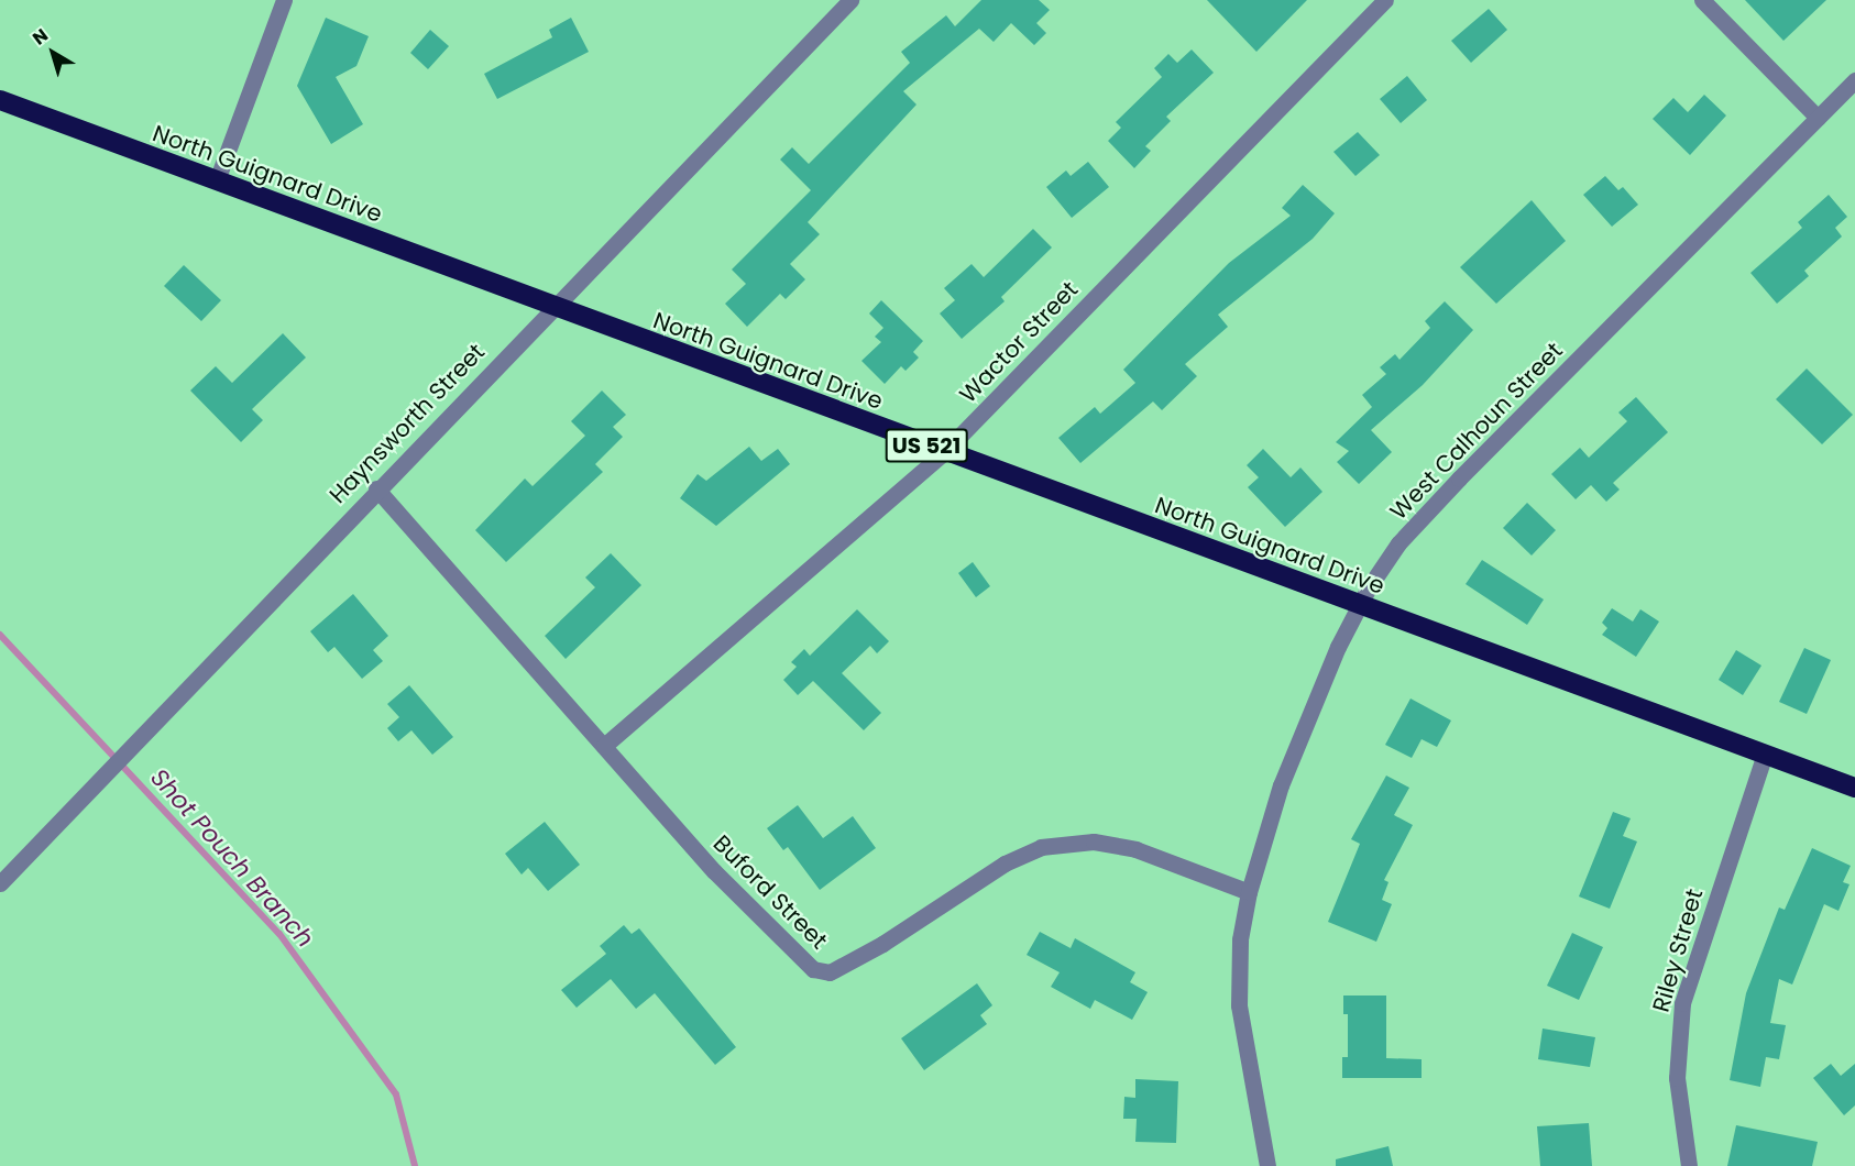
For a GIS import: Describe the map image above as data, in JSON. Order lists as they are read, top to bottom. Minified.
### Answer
{"streets":{"highway":["North Guignard Drive","US 521"],"street":["Wactor Street","Haynsworth Street","West Calhoun Street","Buford Street","Riley Street"]},"crossings":[["North Guignard Drive","Wactor Street"],["North Guignard Drive","Haynsworth Street"],["North Guignard Drive","West Calhoun Street"],["North Guignard Drive","Riley Street"],["Wactor Street","Buford Street"],["Haynsworth Street","Buford Street"],["West Calhoun Street","Buford Street"]],"water":["Shot Pouch Branch"],"north":"top left"}
